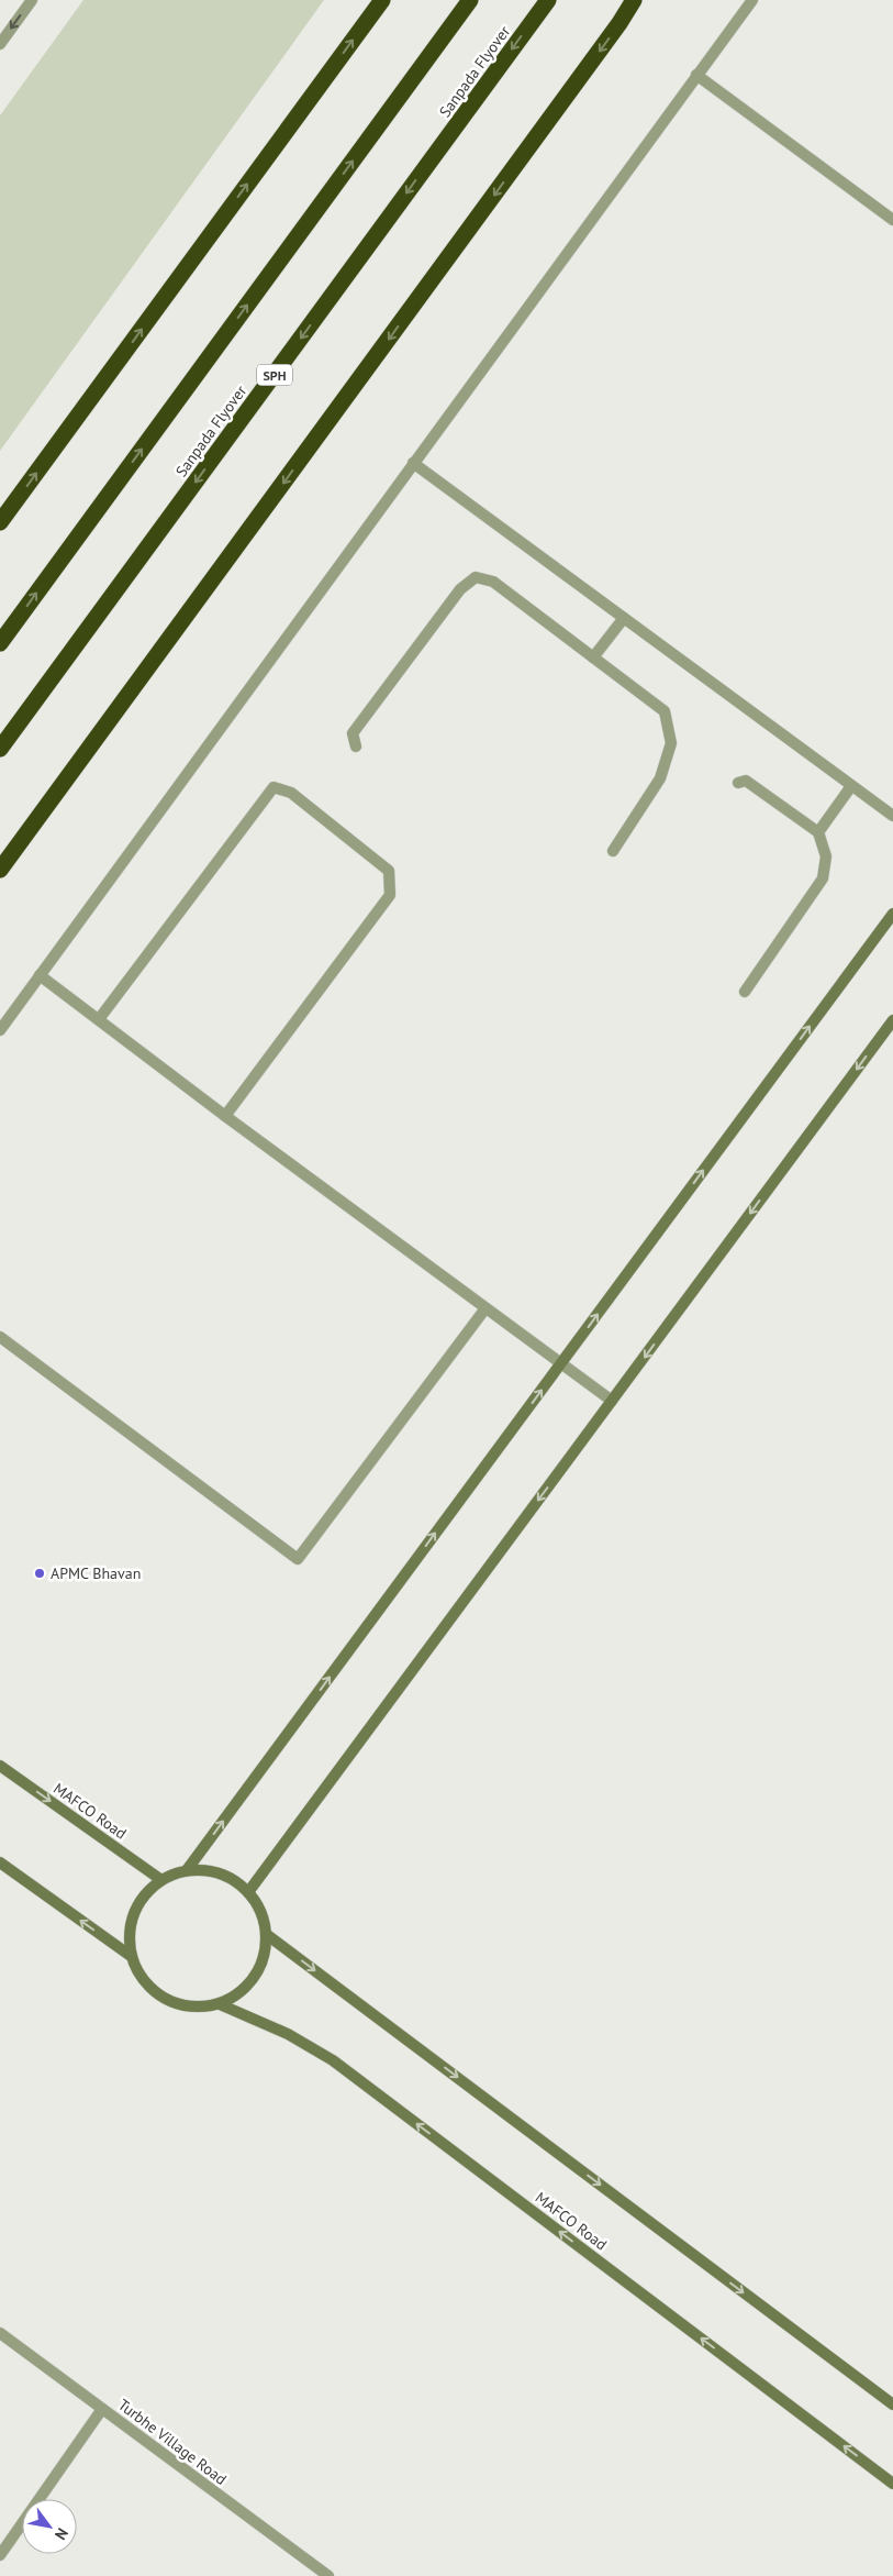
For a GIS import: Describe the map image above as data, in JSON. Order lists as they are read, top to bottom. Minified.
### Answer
{"streets":{"highway":["Sanpada Flyover","SPH"],"main road":["MAFCO Road"],"street":["Turbhe Village Road"]},"places":["APMC Bhavan"],"north":"bottom right"}
